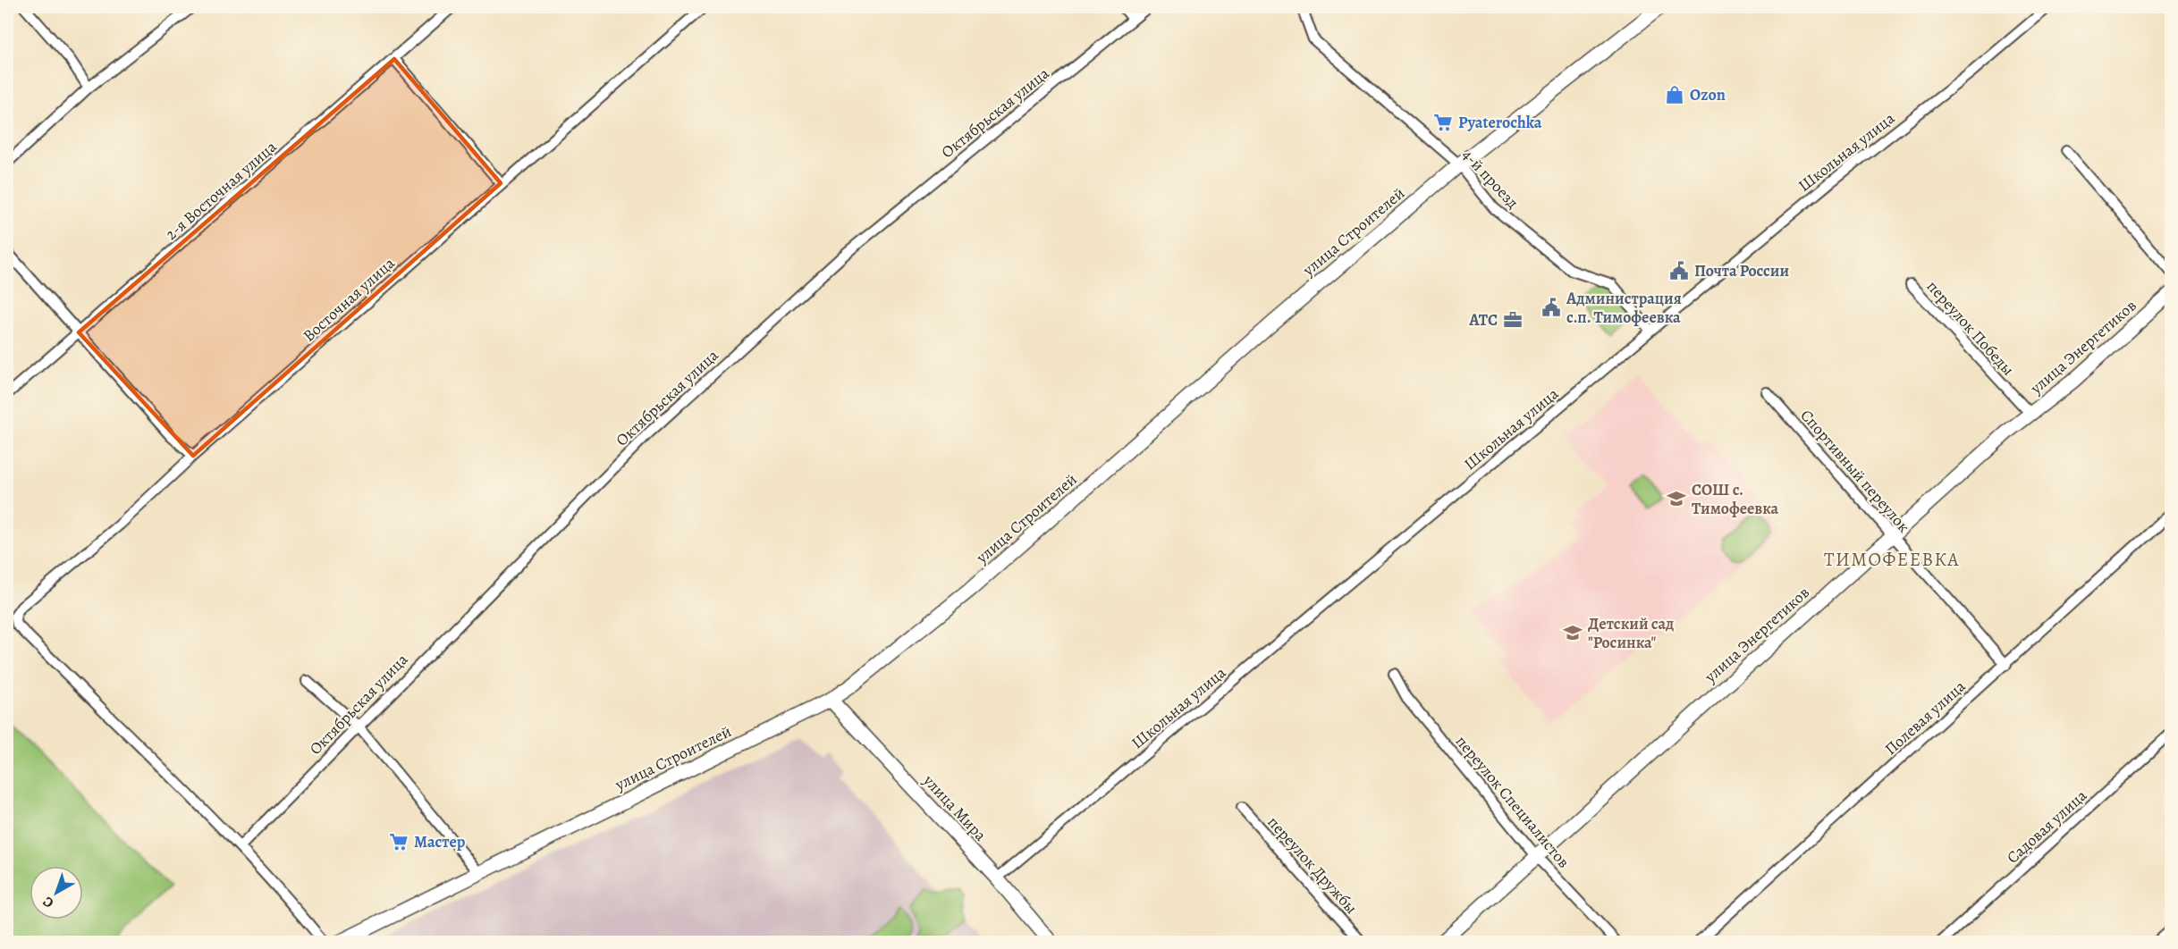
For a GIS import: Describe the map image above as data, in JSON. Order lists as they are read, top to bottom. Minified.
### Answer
{"streets":{"main road":["улица Строителей","улица Энергетиков","улица Мира"],"street":["Октябрьская улица","Школьная улица","4-й проезд","2-я Восточная улица","Восточная улица","переулок Победы","Спортивный переулок","Полевая улица","переулок Специалистов","Садовая улица","переулок Дружбы"]},"crossings":[["Октябрьская улица","Восточная улица"],["Школьная улица","4-й проезд"],["Школьная улица","улица Мира"],["4-й проезд","улица Строителей"],["улица Строителей","улица Мира"],["переулок Победы","улица Энергетиков"],["улица Энергетиков","Спортивный переулок"],["улица Энергетиков","переулок Специалистов"],["Спортивный переулок","Полевая улица"]],"districts":["ТИМОФЕЕВКА"],"places":{"shop":["Ozon"],"supermarket":["Pyaterochka","Мастер"],"public building":["Почта России","Администрация с.п. Тимофеевка"],"office":["АТС"],"school or university":["СОШ с. Тимофеевка","Детский сад \"Росинка\""]},"north":"bottom left"}
